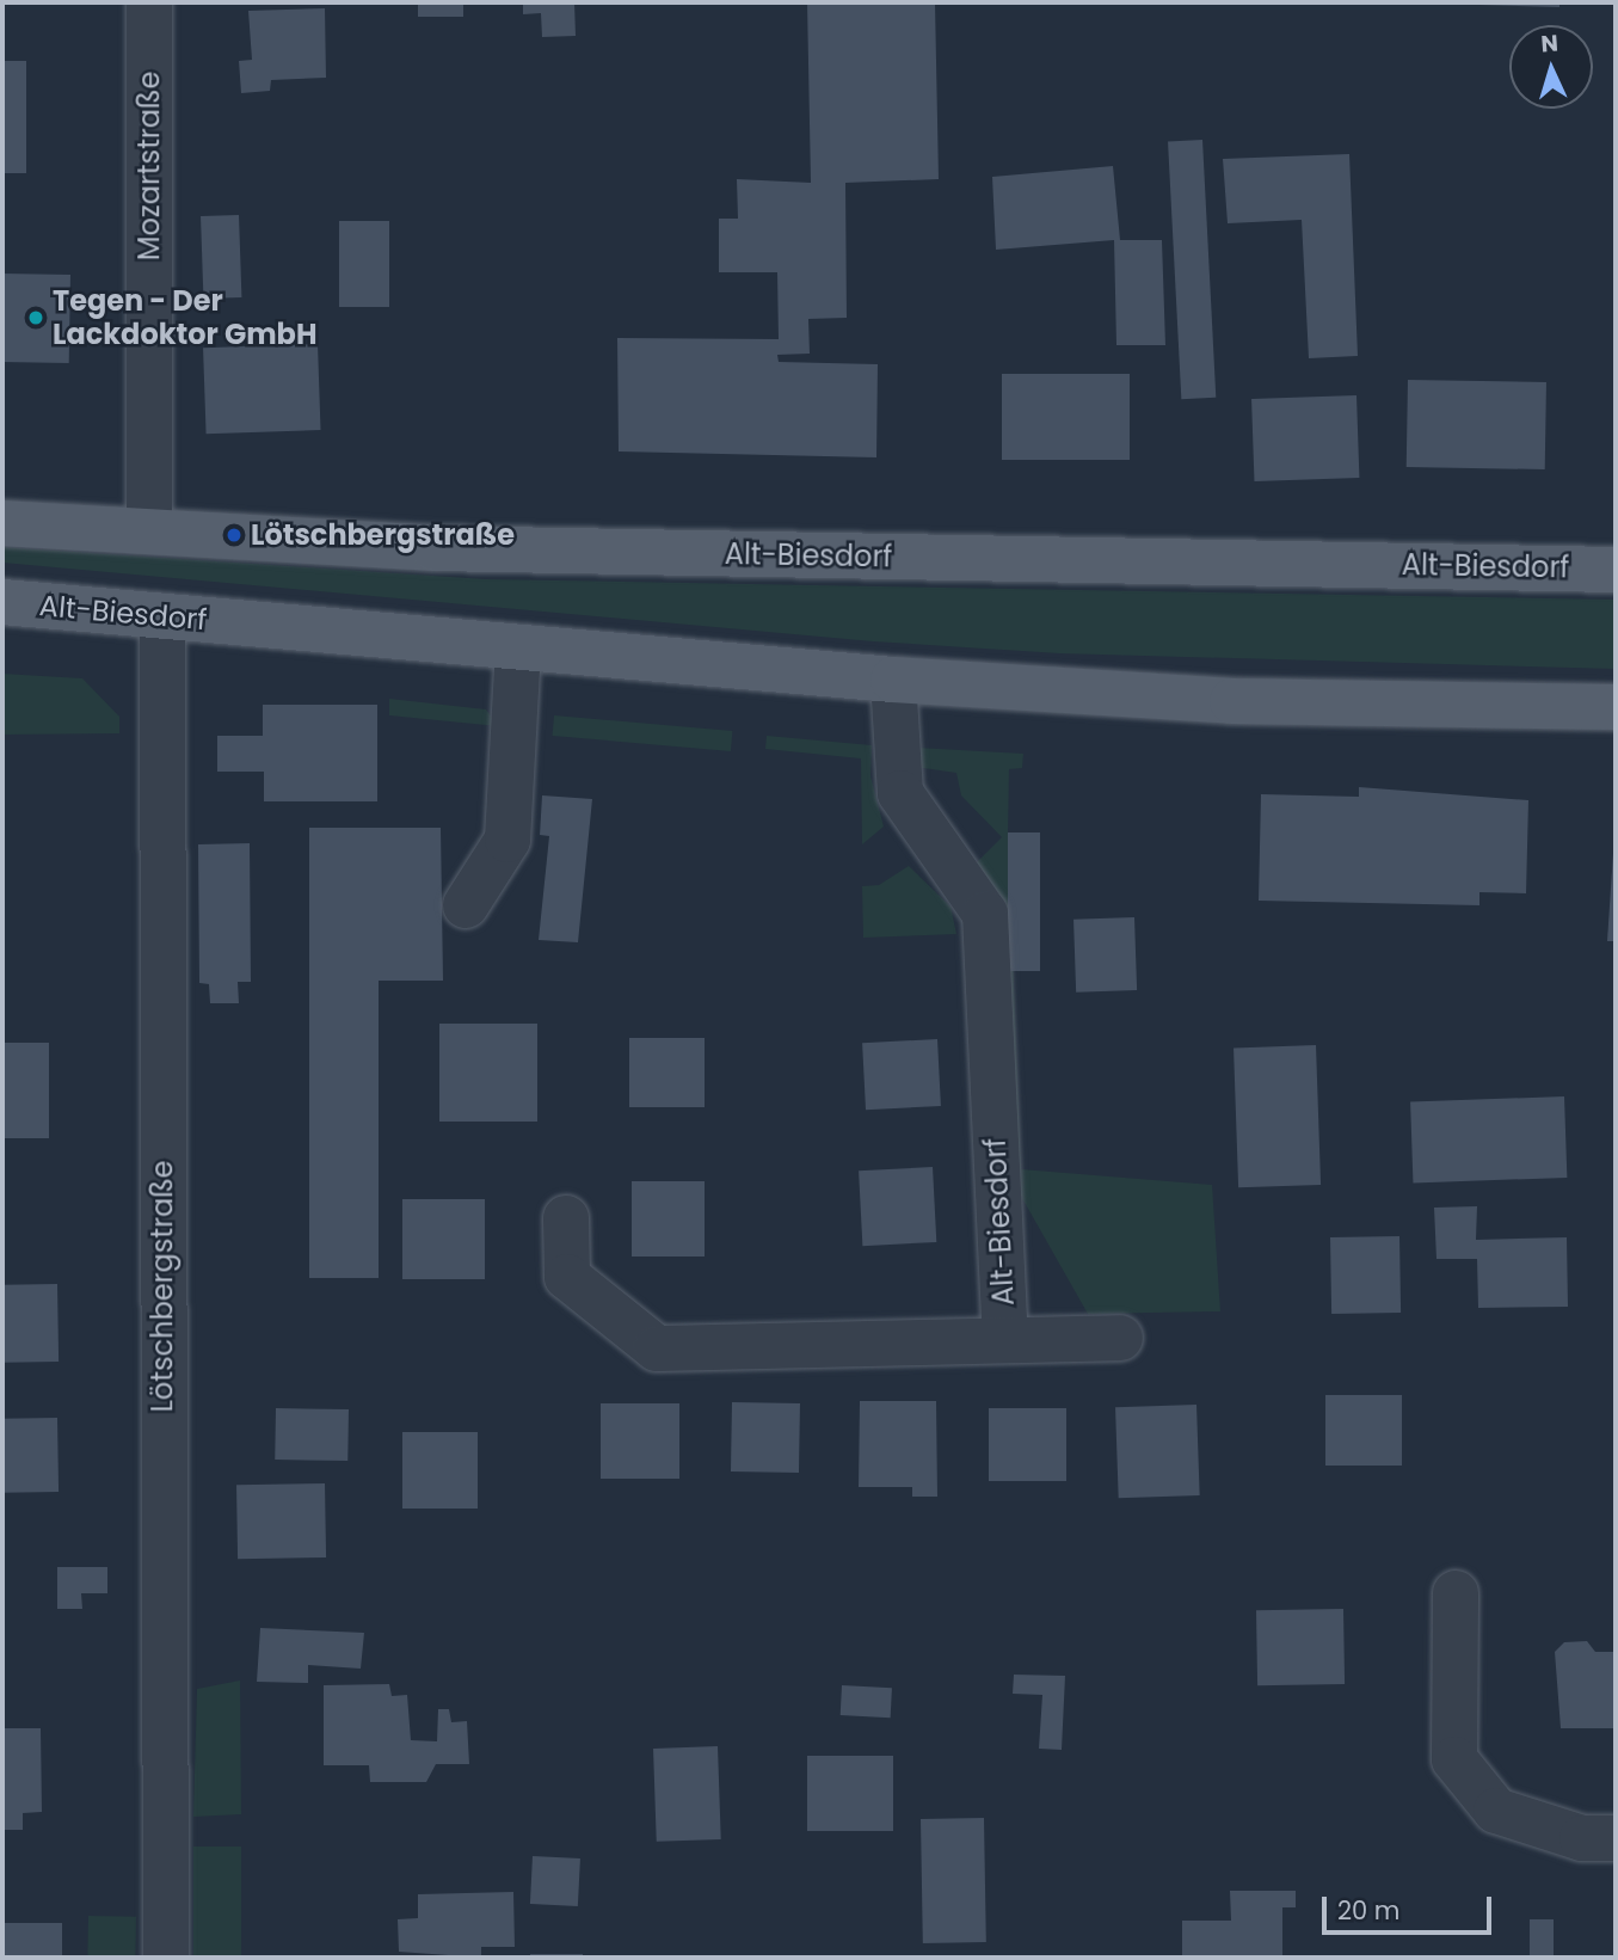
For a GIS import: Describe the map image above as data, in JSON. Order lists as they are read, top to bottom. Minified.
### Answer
{"streets":{"main road":["Alt-Biesdorf"],"street":["Mozartstraße","Lötschbergstraße"]},"crossings":[["Mozartstraße","Alt-Biesdorf"],["Alt-Biesdorf","Lötschbergstraße"]],"places":["Tegen - Der Lackdoktor GmbH","Lötschbergstraße"],"scale_bar":"20 m","north":"top"}
